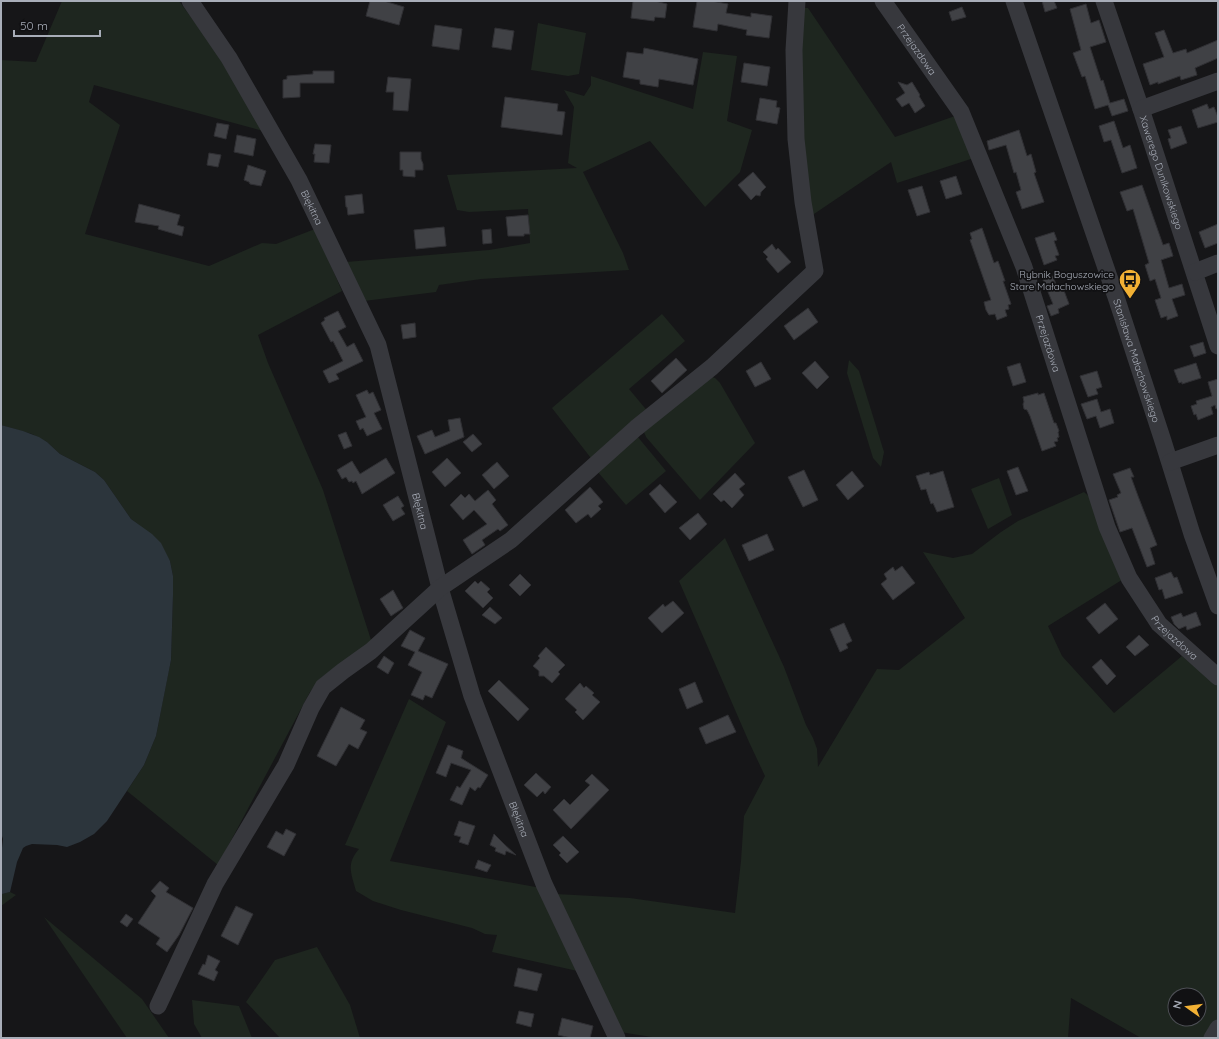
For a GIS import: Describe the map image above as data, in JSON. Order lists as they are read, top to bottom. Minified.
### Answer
{"streets":{"street":["Przejazdowa","Xawerego Dunikowskiego","Błękitna","Stanisława Małachowskiego"]},"places":{"bus stop":["Rybnik Boguszowice Stare Małachowskiego"]},"scale_bar":"50 m","north":"left"}
